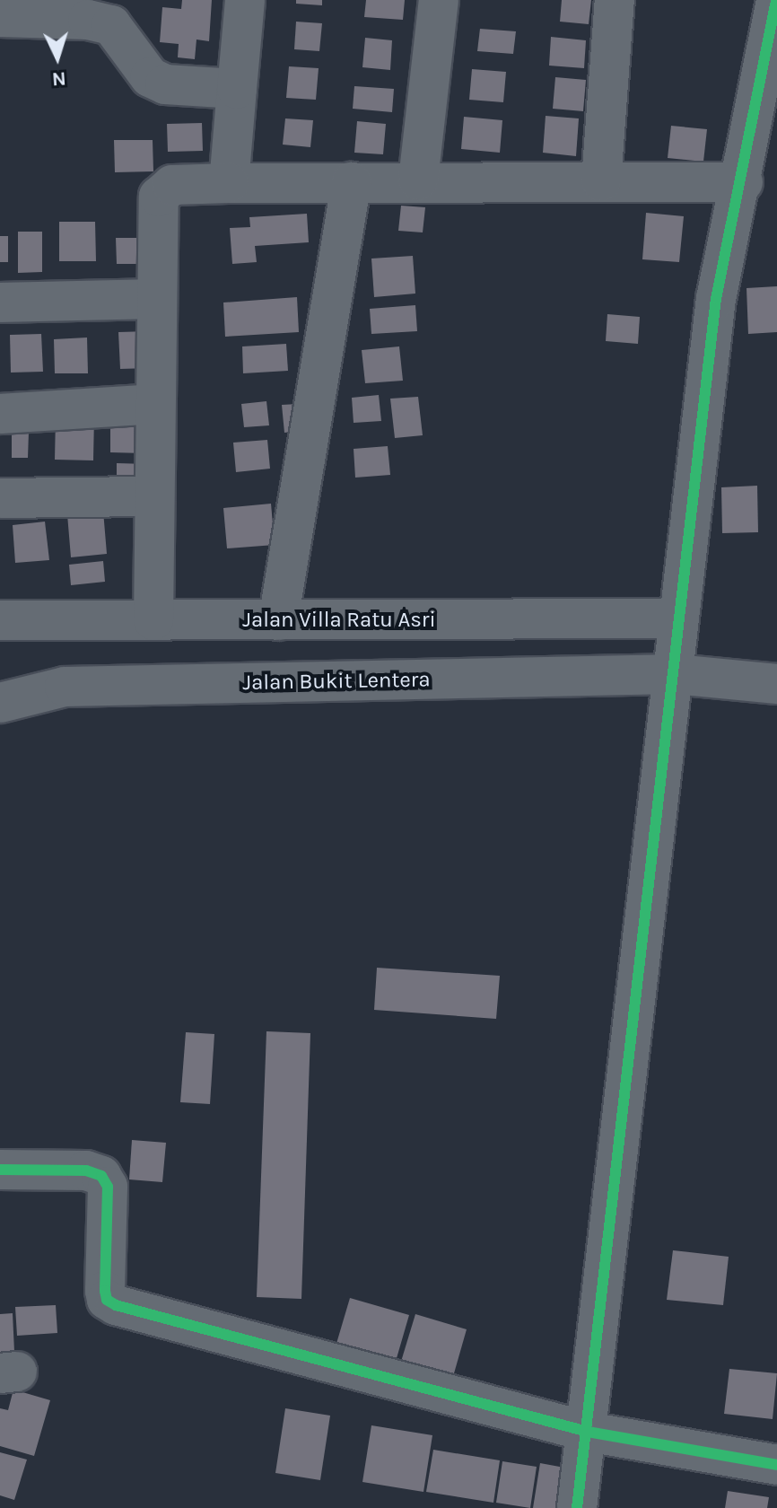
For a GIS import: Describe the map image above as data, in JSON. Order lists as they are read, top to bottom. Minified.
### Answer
{"streets":{"street":["Jalan Villa Ratu Asri","Jalan Bukit Lentera"]},"north":"bottom"}
